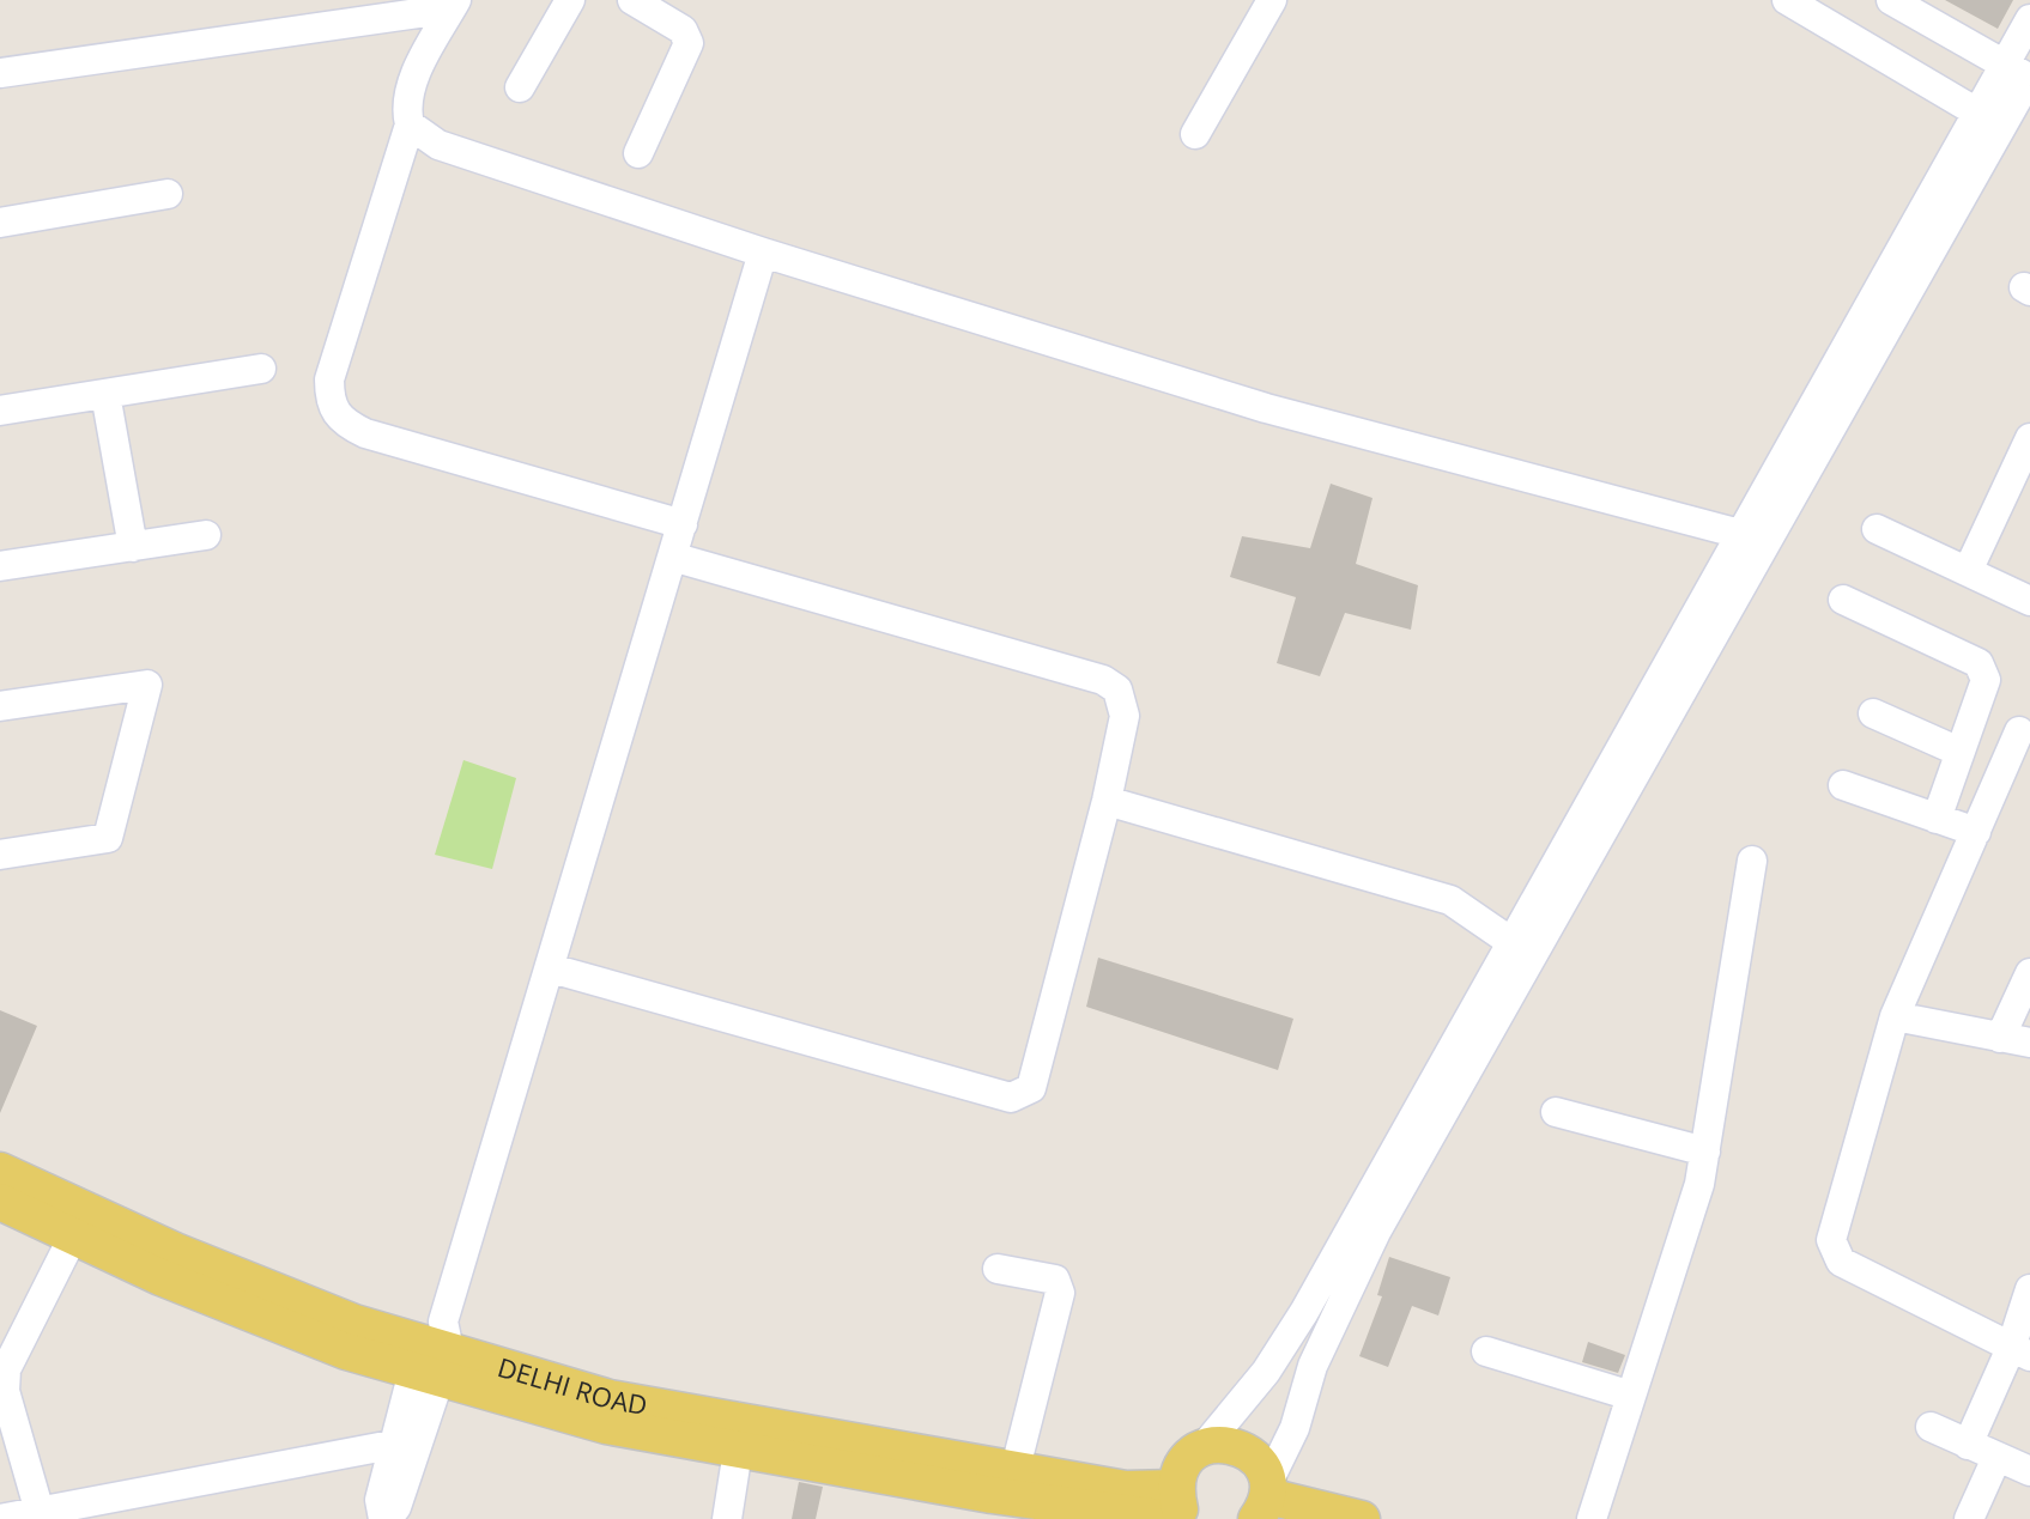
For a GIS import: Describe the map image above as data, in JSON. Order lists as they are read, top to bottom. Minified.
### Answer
{"streets":{"main road":["DELHI ROAD"]}}
